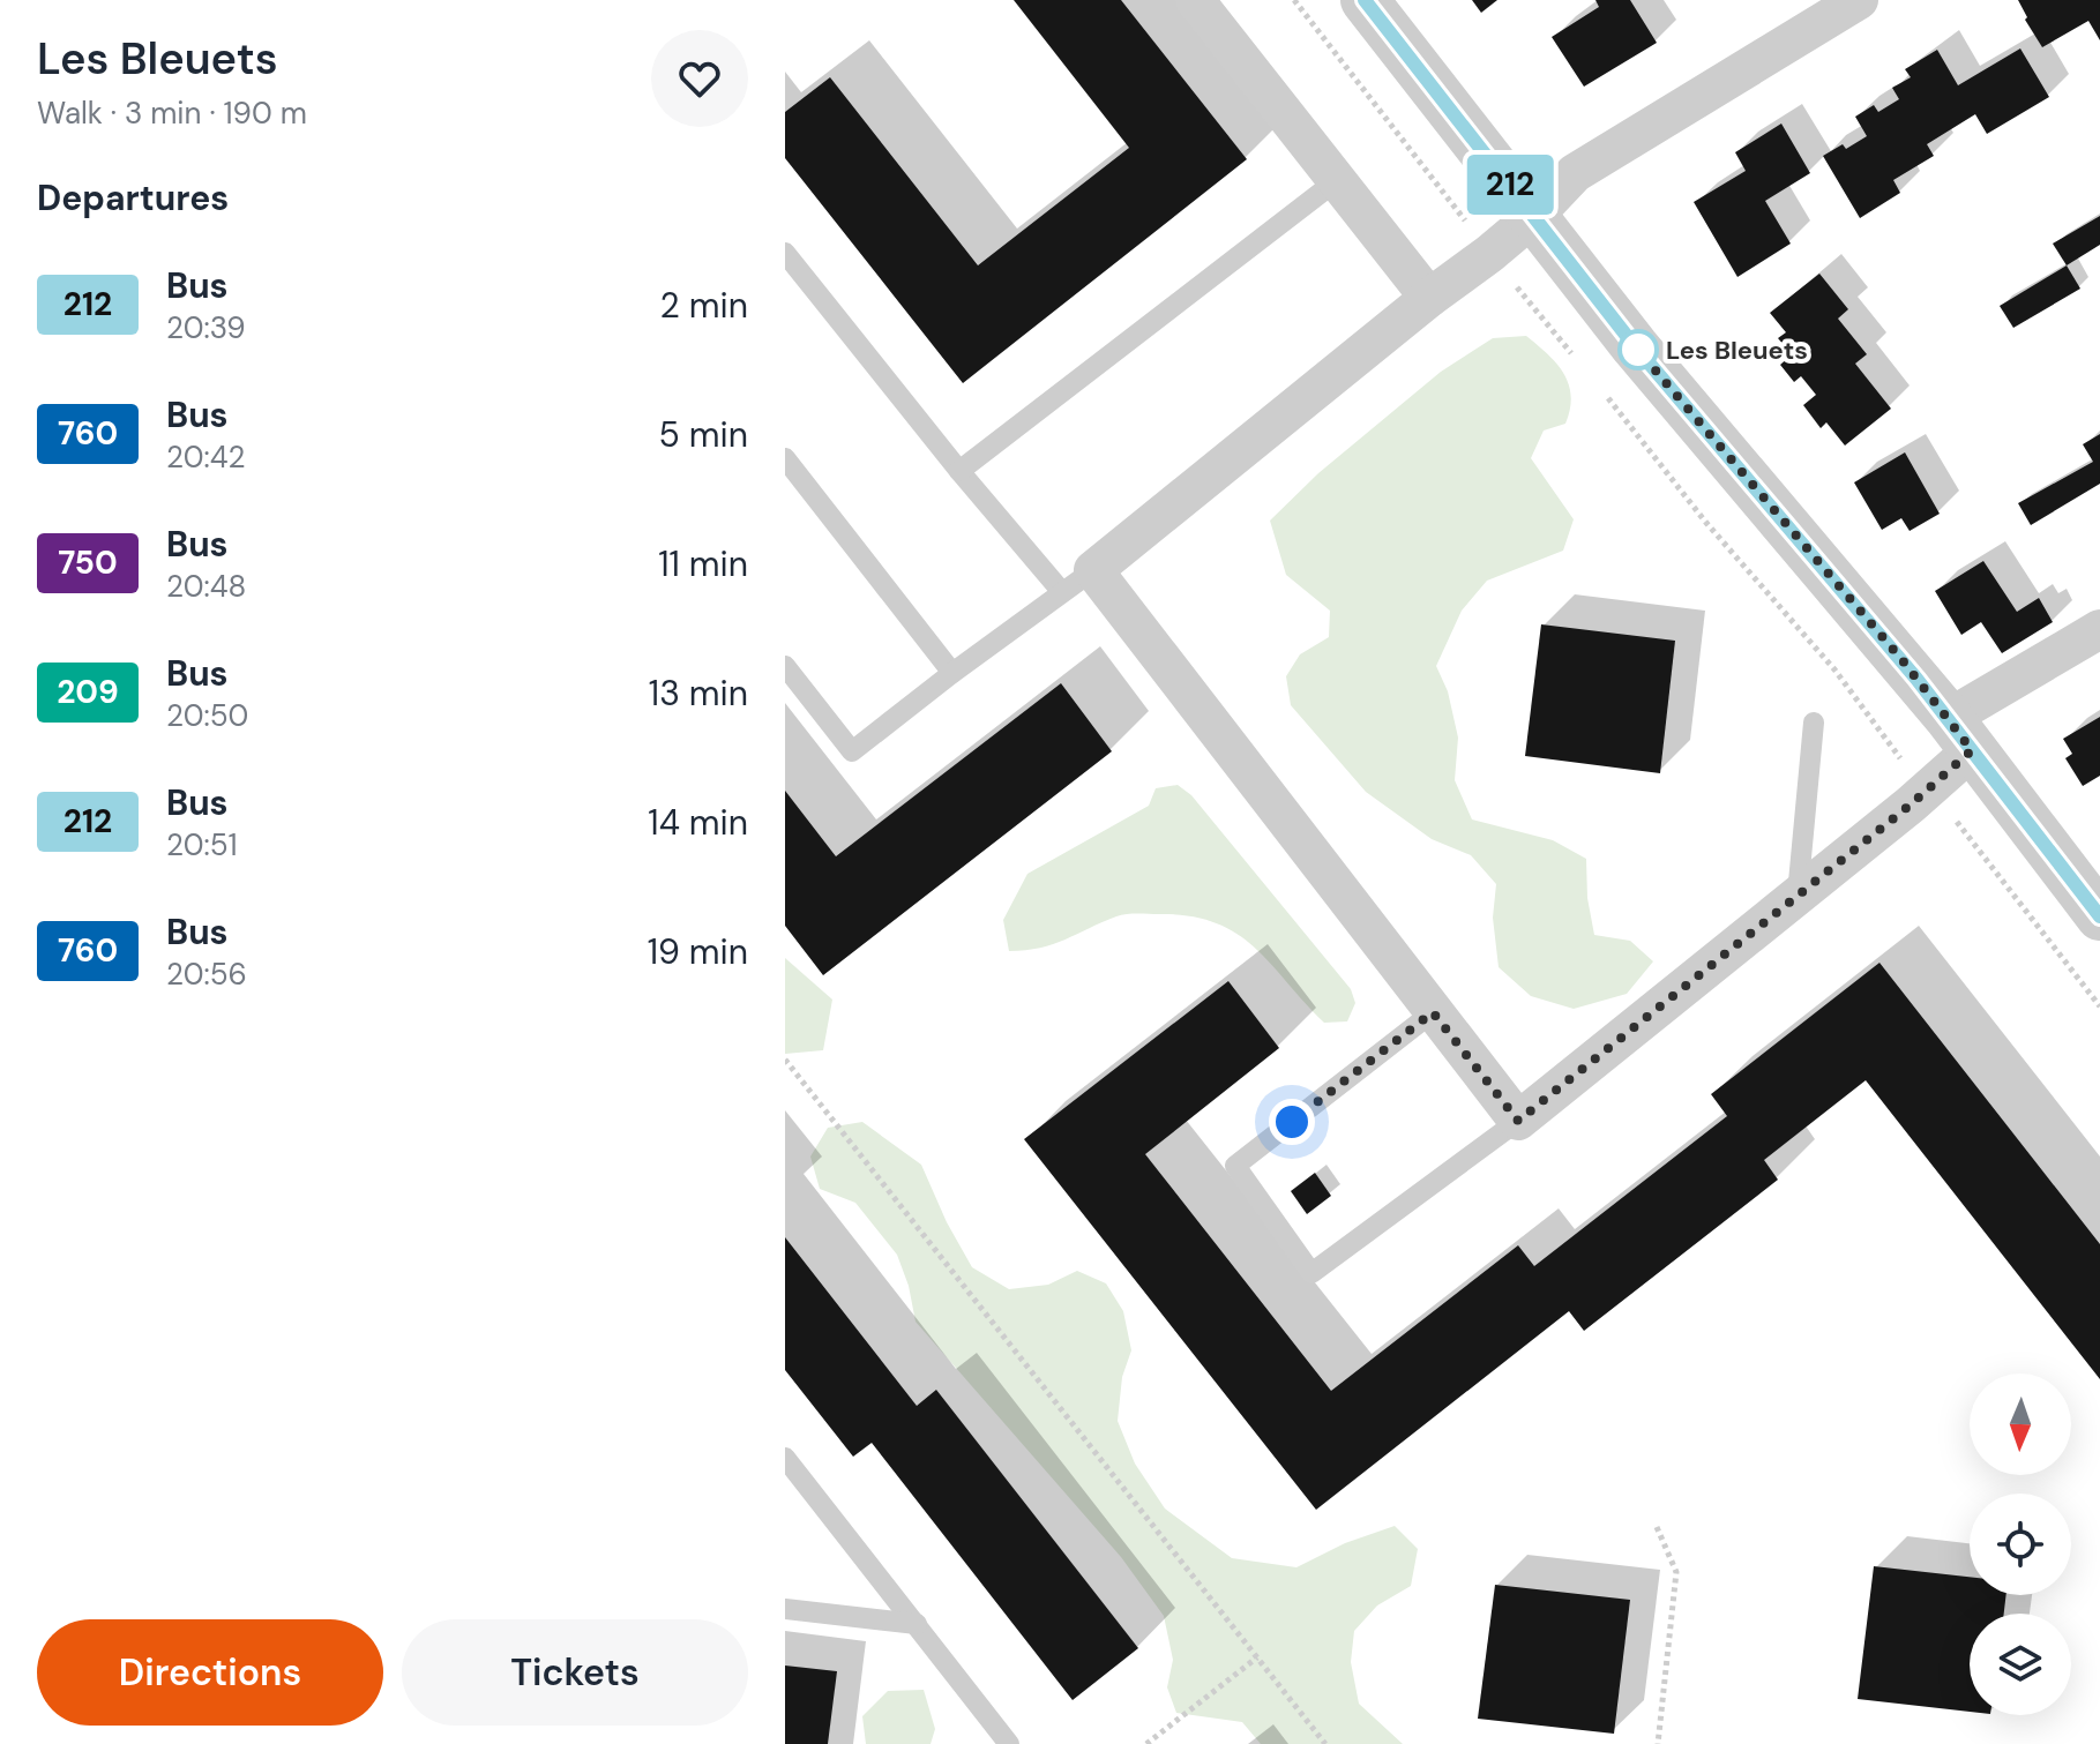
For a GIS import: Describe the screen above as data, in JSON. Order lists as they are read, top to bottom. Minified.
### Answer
{"places":["Les Bleuets"],"lines":["bus line 212"],"north":"bottom","page":{"heading":[["Les Bleuets","Walk · 3 min · 190 m"],"Departures"],"on_map":"212","list":[{"mark":"212","name":"Bus","note":"20:39","value":"2 min"},{"mark":"760","name":"Bus","note":"20:42","value":"5 min"},{"mark":"750","name":"Bus","note":"20:48","value":"11 min"},{"mark":"209","name":"Bus","note":"20:50","value":"13 min"},{"mark":"212","name":"Bus","note":"20:51","value":"14 min"},{"mark":"760","name":"Bus","note":"20:56","value":"19 min"}],"buttons":["Directions","Tickets"]}}
